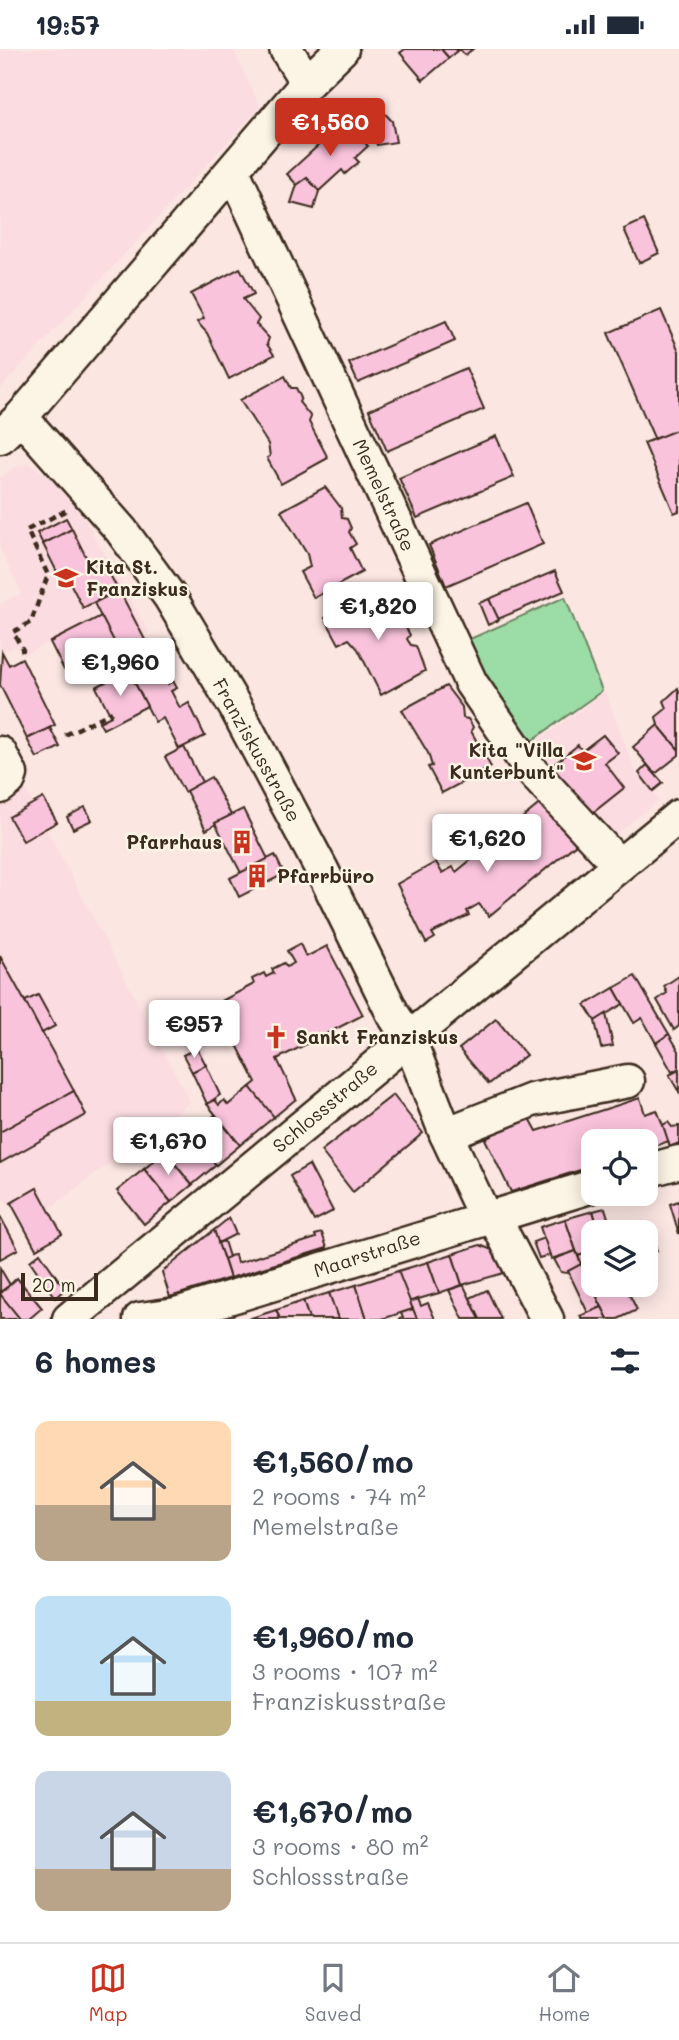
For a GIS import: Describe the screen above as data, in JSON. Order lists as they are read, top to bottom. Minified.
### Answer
{"streets":{"street":["Memelstraße","Franziskusstraße","Schlossstraße","Maarstraße"]},"crossings":[["Memelstraße","Schlossstraße"],["Franziskusstraße","Schlossstraße"],["Franziskusstraße","Maarstraße"]],"places":{"school or university":["Kita St. Franziskus","Kita \"Villa Kunterbunt\""],"building":["Pfarrhaus","Pfarrbüro"],"church":["Sankt Franziskus"]},"scale_bar":"20 m","page":{"status":"19:57","price":["€1,560","€1,820","€1,960","€1,620","€957","€1,670"],"scale":"20 m","heading":"6 homes","list":[{"name":"€1,560/mo","note":"2 rooms · 74 m² · Memelstraße"},{"name":"€1,960/mo","note":"3 rooms · 107 m² · Franziskusstraße"},{"name":"€1,670/mo","note":"3 rooms · 80 m² · Schlossstraße"}],"tabs":["Map","Saved","Home"]}}
